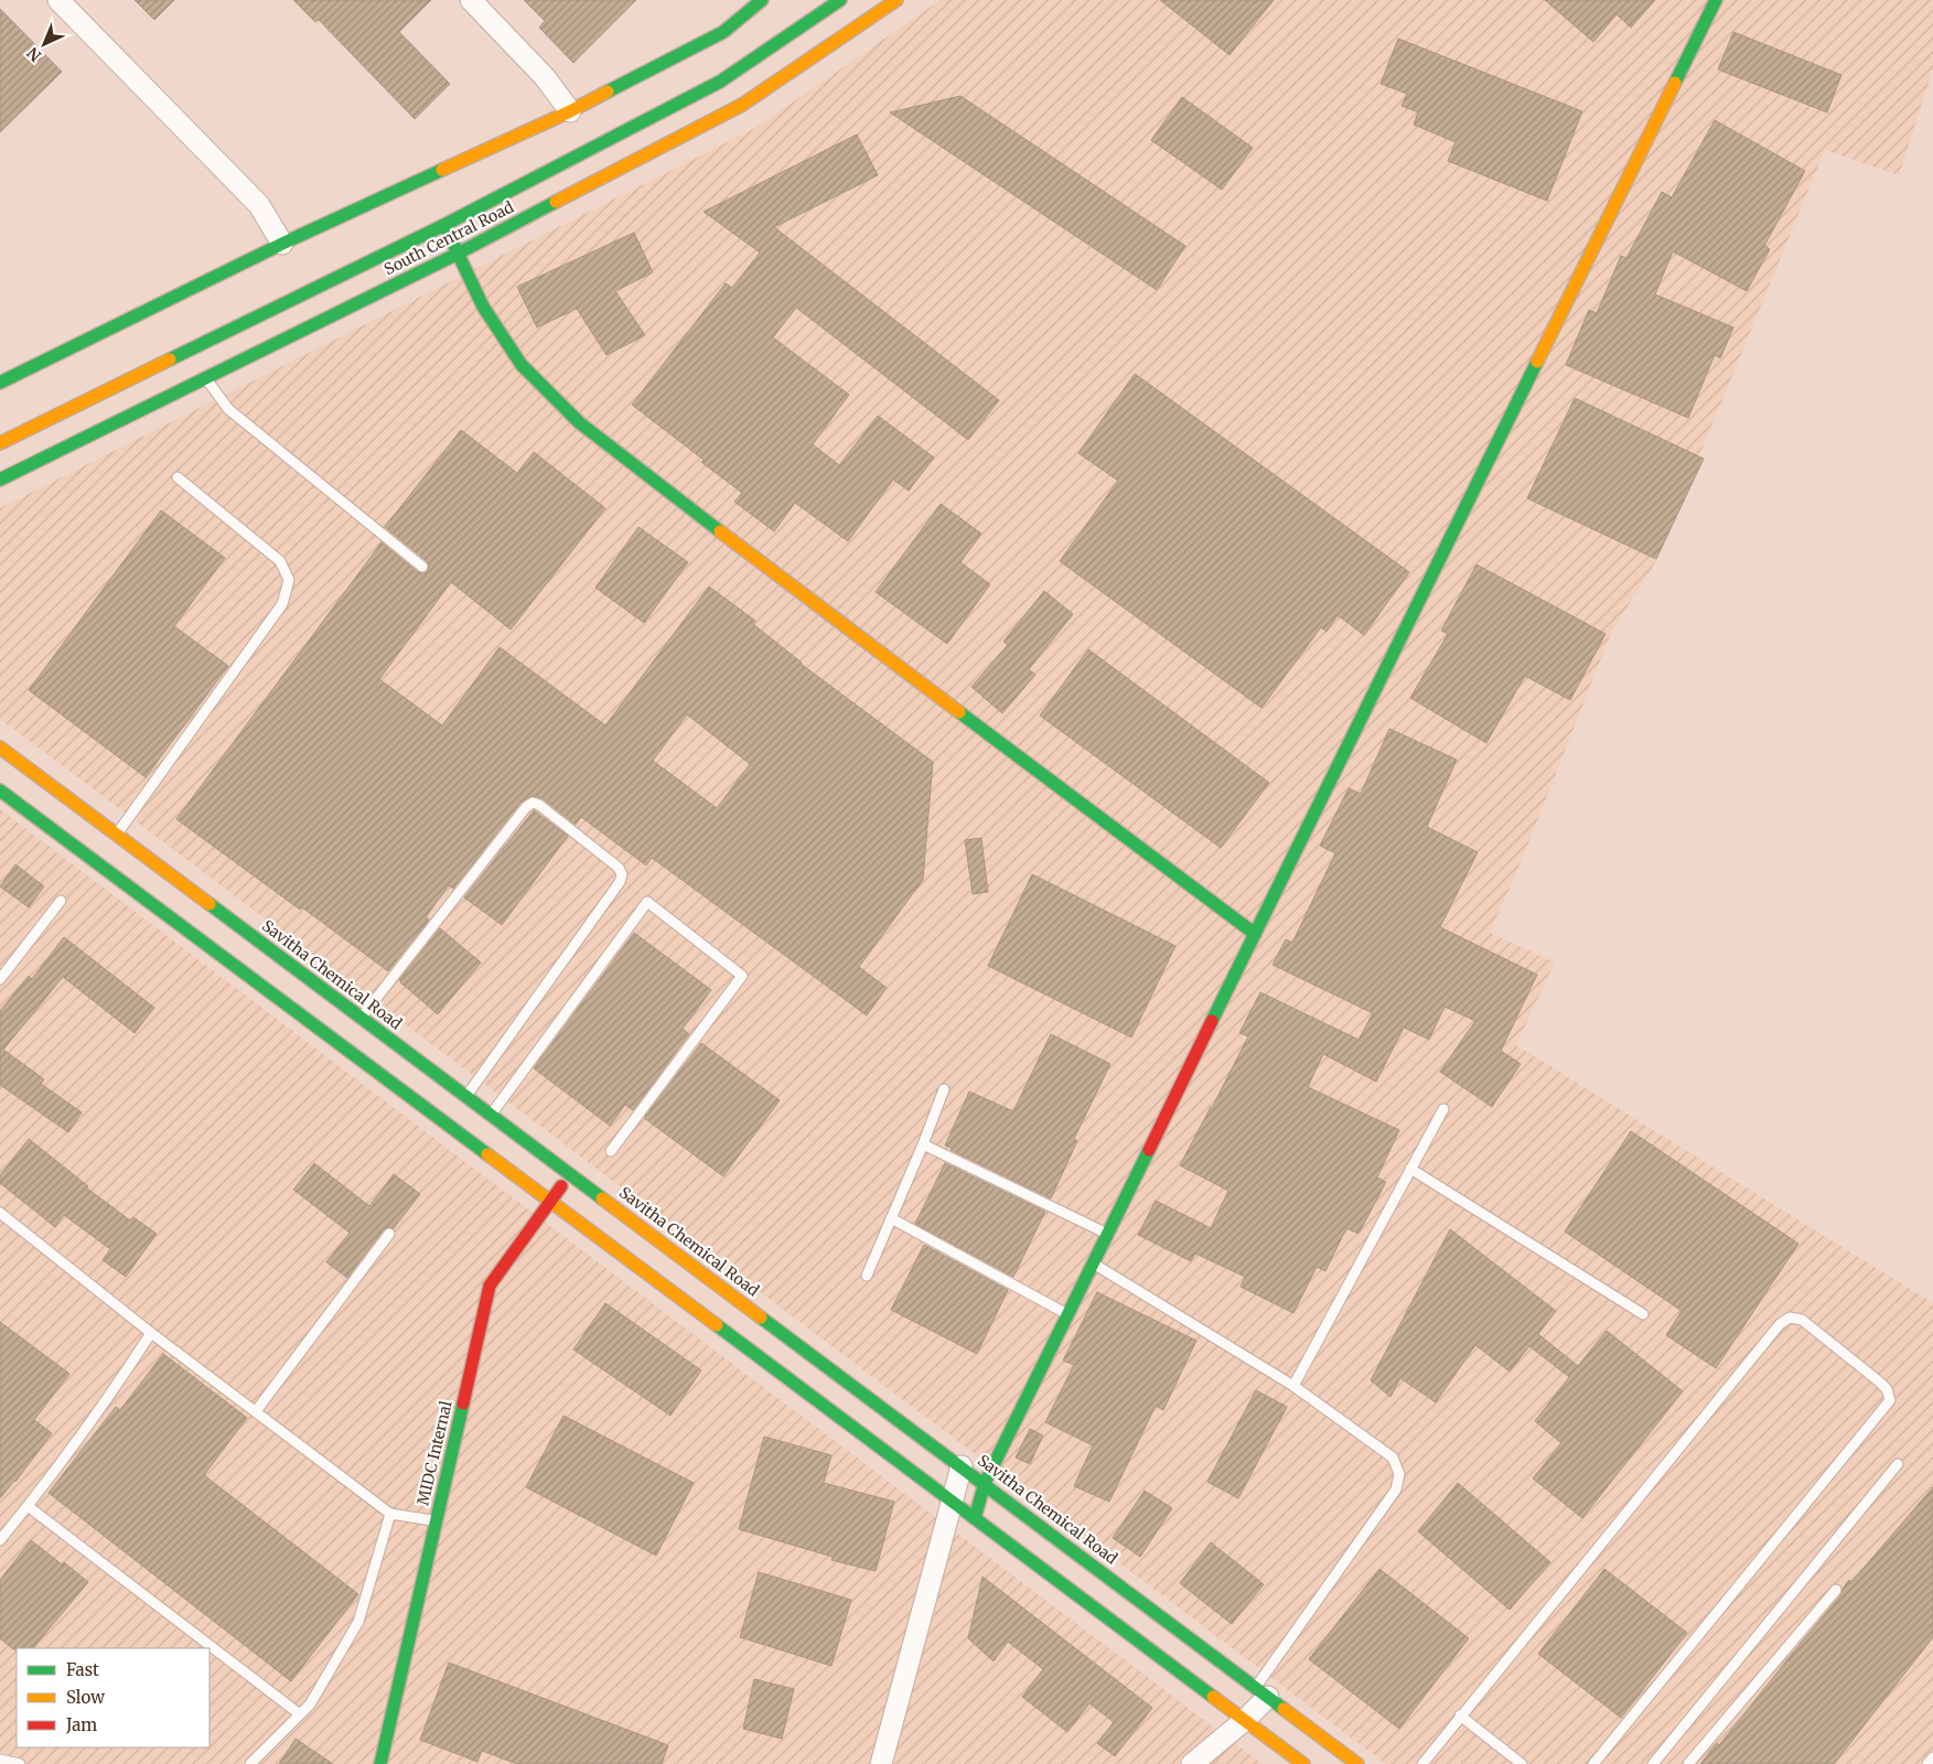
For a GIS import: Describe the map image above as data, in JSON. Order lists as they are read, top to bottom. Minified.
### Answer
{"streets":{"main road":["South Central Road","Savitha Chemical Road","MIDC Internal"]},"crossings":[["Savitha Chemical Road","MIDC Internal"]],"legend":["Fast","Slow","Jam"],"north":"bottom left"}
